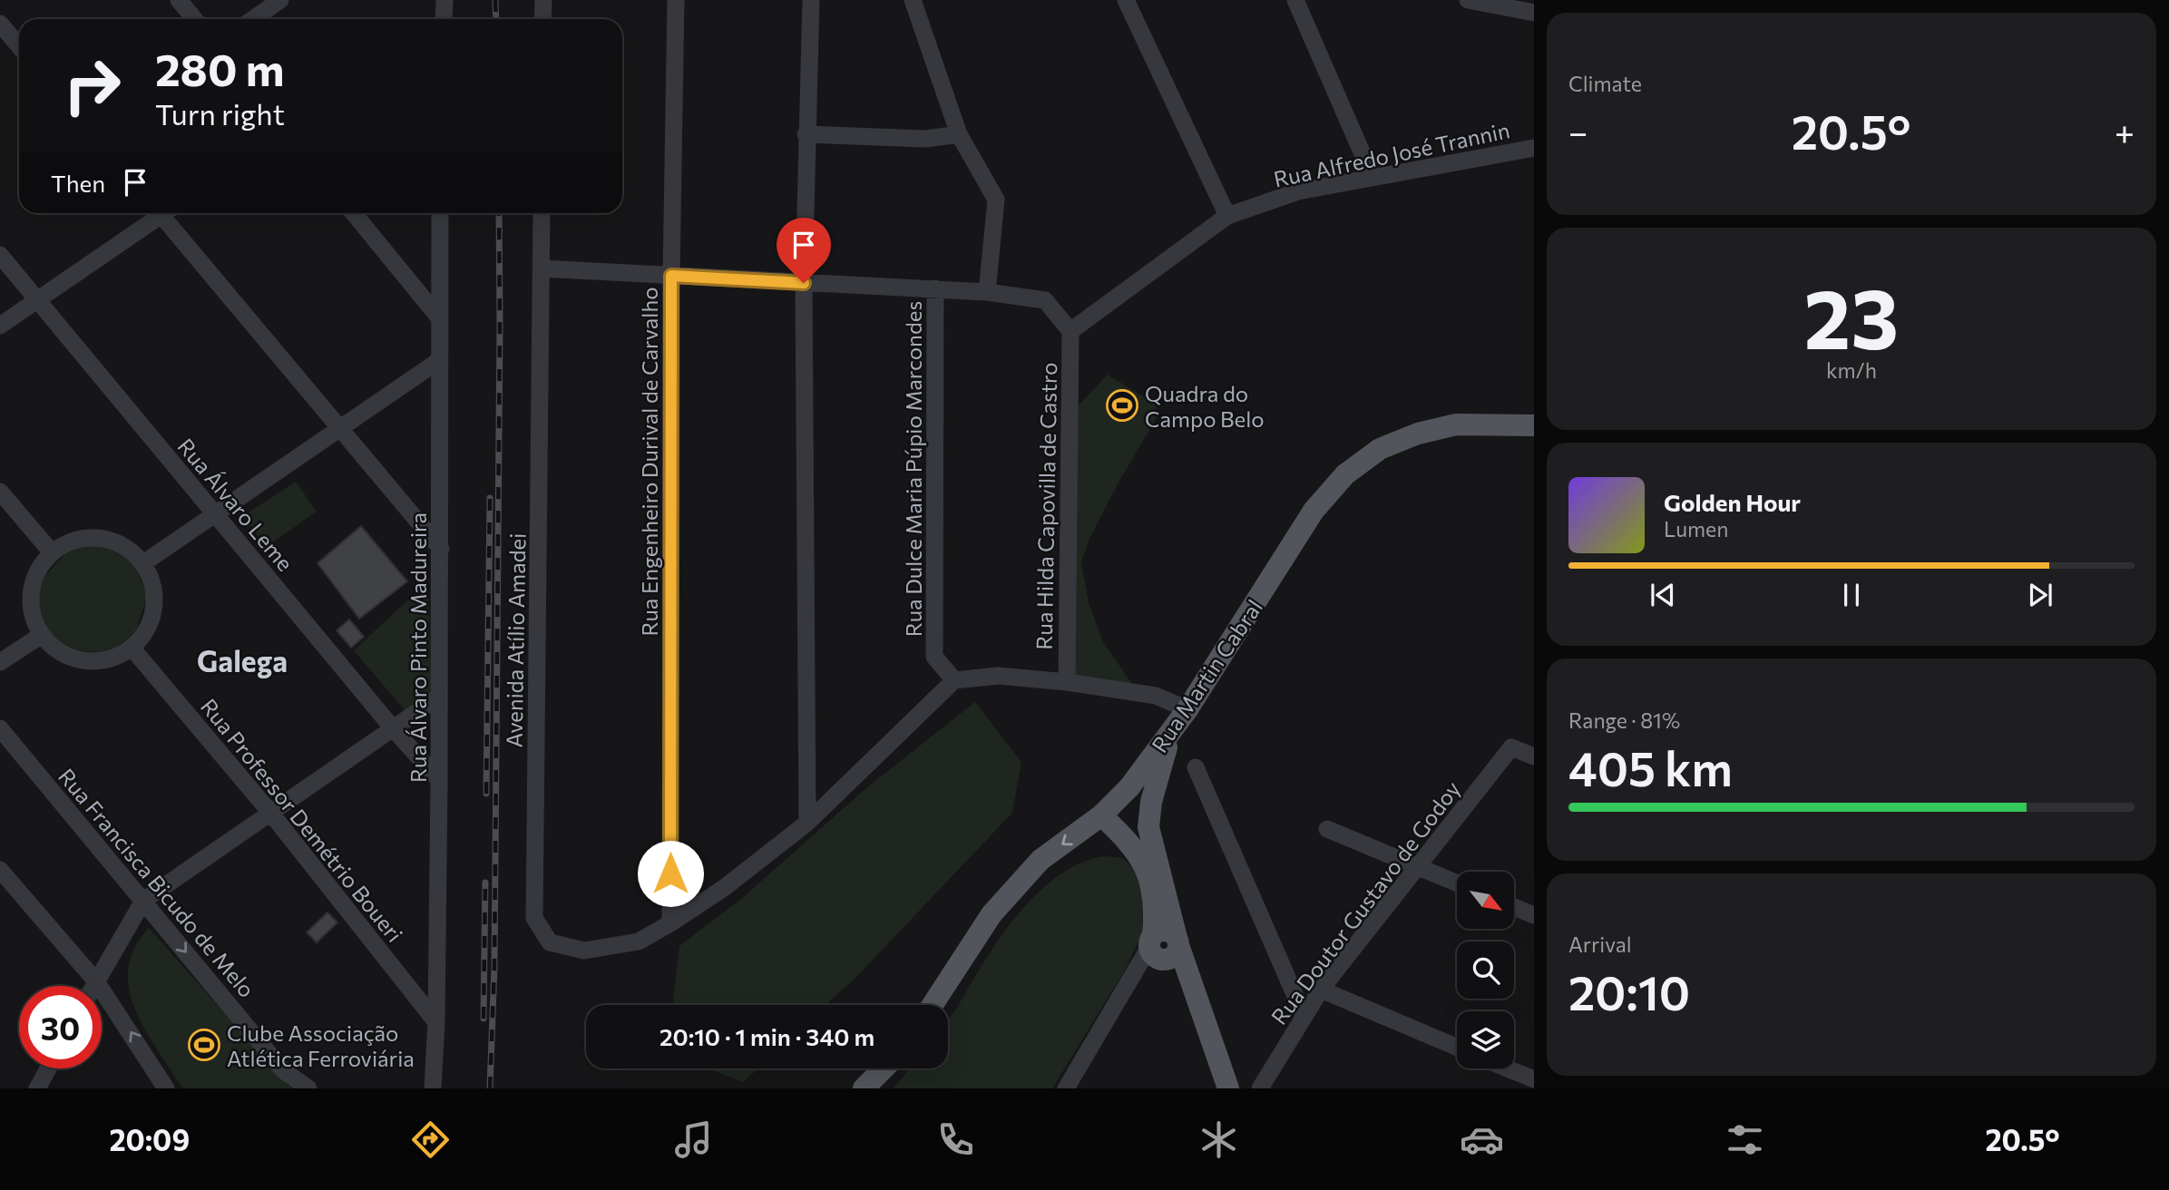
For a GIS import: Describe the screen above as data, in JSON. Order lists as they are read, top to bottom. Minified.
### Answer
{"streets":{"main road":["Rua Martin Cabral"],"street":["Rua Alfredo José Trannin","Rua Engenheiro Durival de Carvalho","Rua Dulce Maria Púpio Marcondes","Rua Álvaro Leme","Rua Hilda Capovilla de Castro","Avenida Atílio Amadei","Rua Álvaro Pinto Madureira","Rua Professor Demétrio Boueri","Rua Francisca Bicudo de Melo","Rua Doutor Gustavo de Godoy"]},"crossings":[["Rua Alfredo José Trannin","Rua Hilda Capovilla de Castro"],["Rua Engenheiro Durival de Carvalho","Avenida Atílio Amadei"],["Rua Dulce Maria Púpio Marcondes","Avenida Atílio Amadei"],["Rua Álvaro Leme","Rua Álvaro Pinto Madureira"],["Rua Álvaro Pinto Madureira","Rua Professor Demétrio Boueri"]],"districts":["Galega"],"places":{"sports":["Quadra do Campo Belo","Clube Associação Atlética Ferroviária"]},"north":"bottom right","page":{"tile":["Climate",["23","km/h"],["Range · 81%","405 km"],["Arrival","20:10"]],"turn":["280 m","Turn right"],"heat":["−","20.5°","+"],"then":"Then","song":["Golden Hour","Lumen"],"limit":"30","trip":"20:10 · 1 min · 340 m","tabs":["20:09","20.5°"]}}
